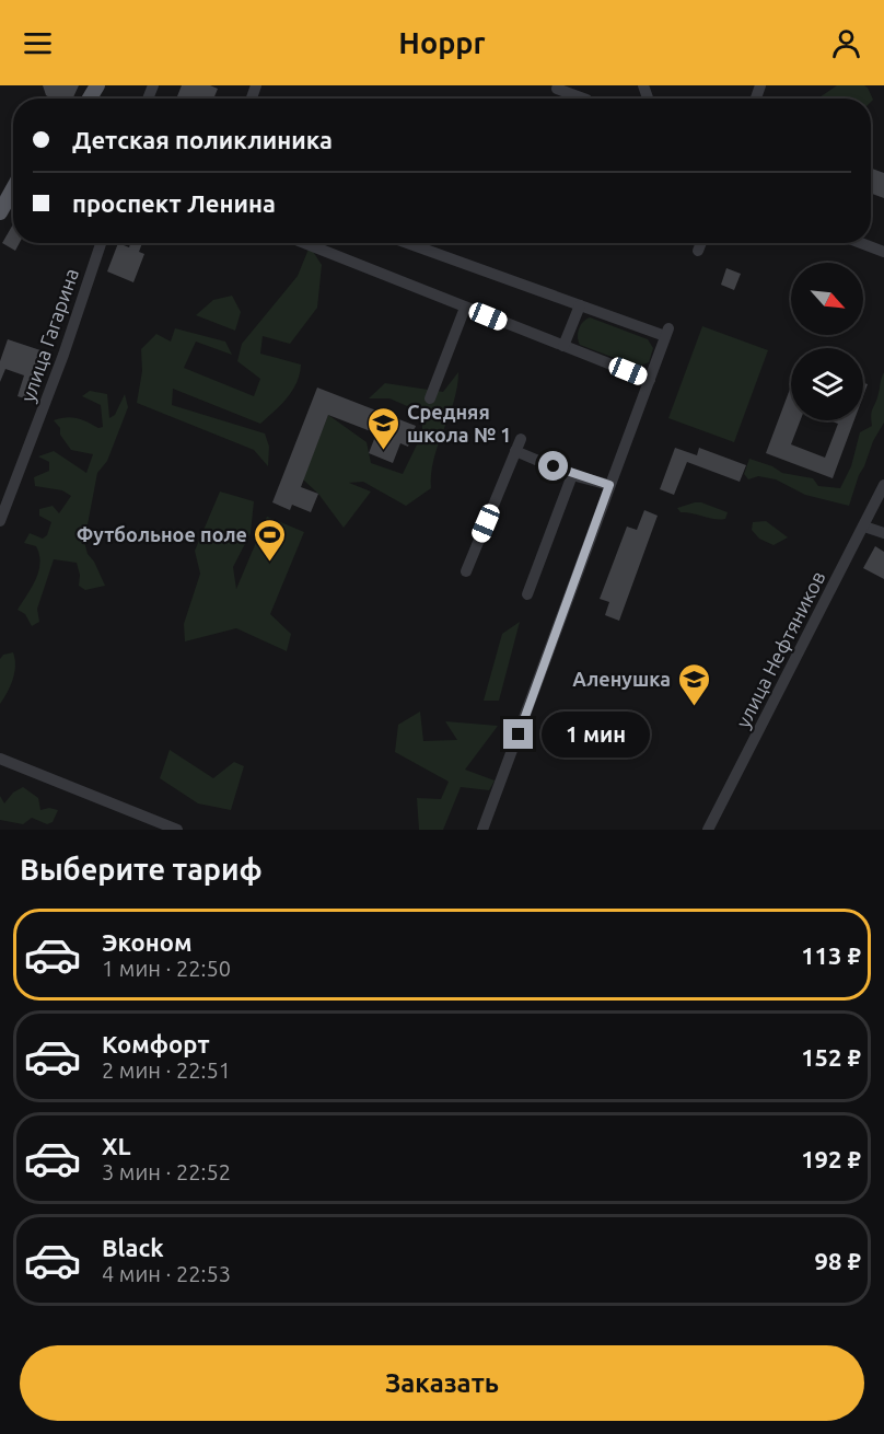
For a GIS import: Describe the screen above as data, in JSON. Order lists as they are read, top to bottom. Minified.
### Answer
{"streets":{"street":["улица Гагарина","улица Нефтяников"]},"places":{"school or university":["Средняя школа № 1","Аленушка"],"sports":["Футбольное поле"]},"north":"bottom right","page":{"header":"Hoppr","banner":["Детская поликлиника","проспект Ленина"],"bubble":"1 мин","heading":"Выберите тариф","list":[{"name":"Эконом","note":"1 мин · 22:50","value":"113 ₽"},{"name":"Комфорт","note":"2 мин · 22:51","value":"152 ₽"},{"name":"XL","note":"3 мин · 22:52","value":"192 ₽"},{"name":"Black","note":"4 мин · 22:53","value":"98 ₽"}],"buttons":"Заказать"}}
